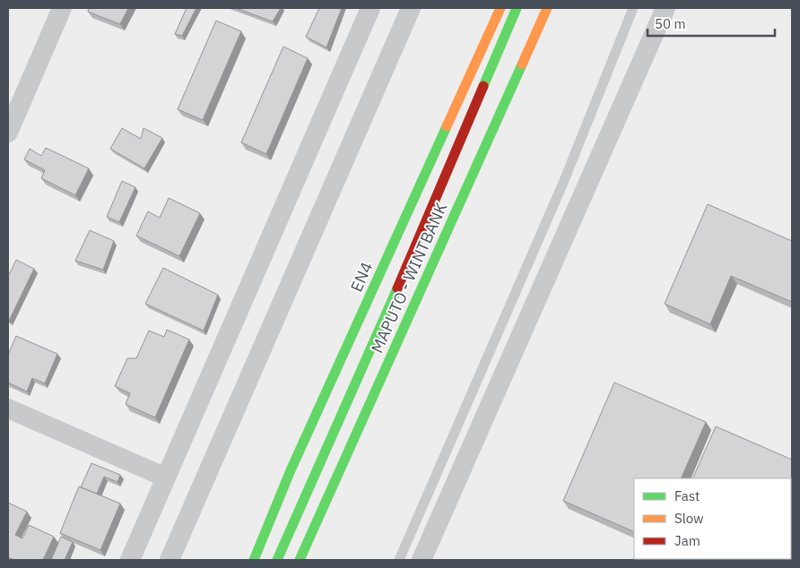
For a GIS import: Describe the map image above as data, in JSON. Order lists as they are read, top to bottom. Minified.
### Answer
{"streets":{"main road":["EN4","MAPUTO - WINTBANK"]},"legend":["Fast","Slow","Jam"],"scale_bar":"50 m"}
